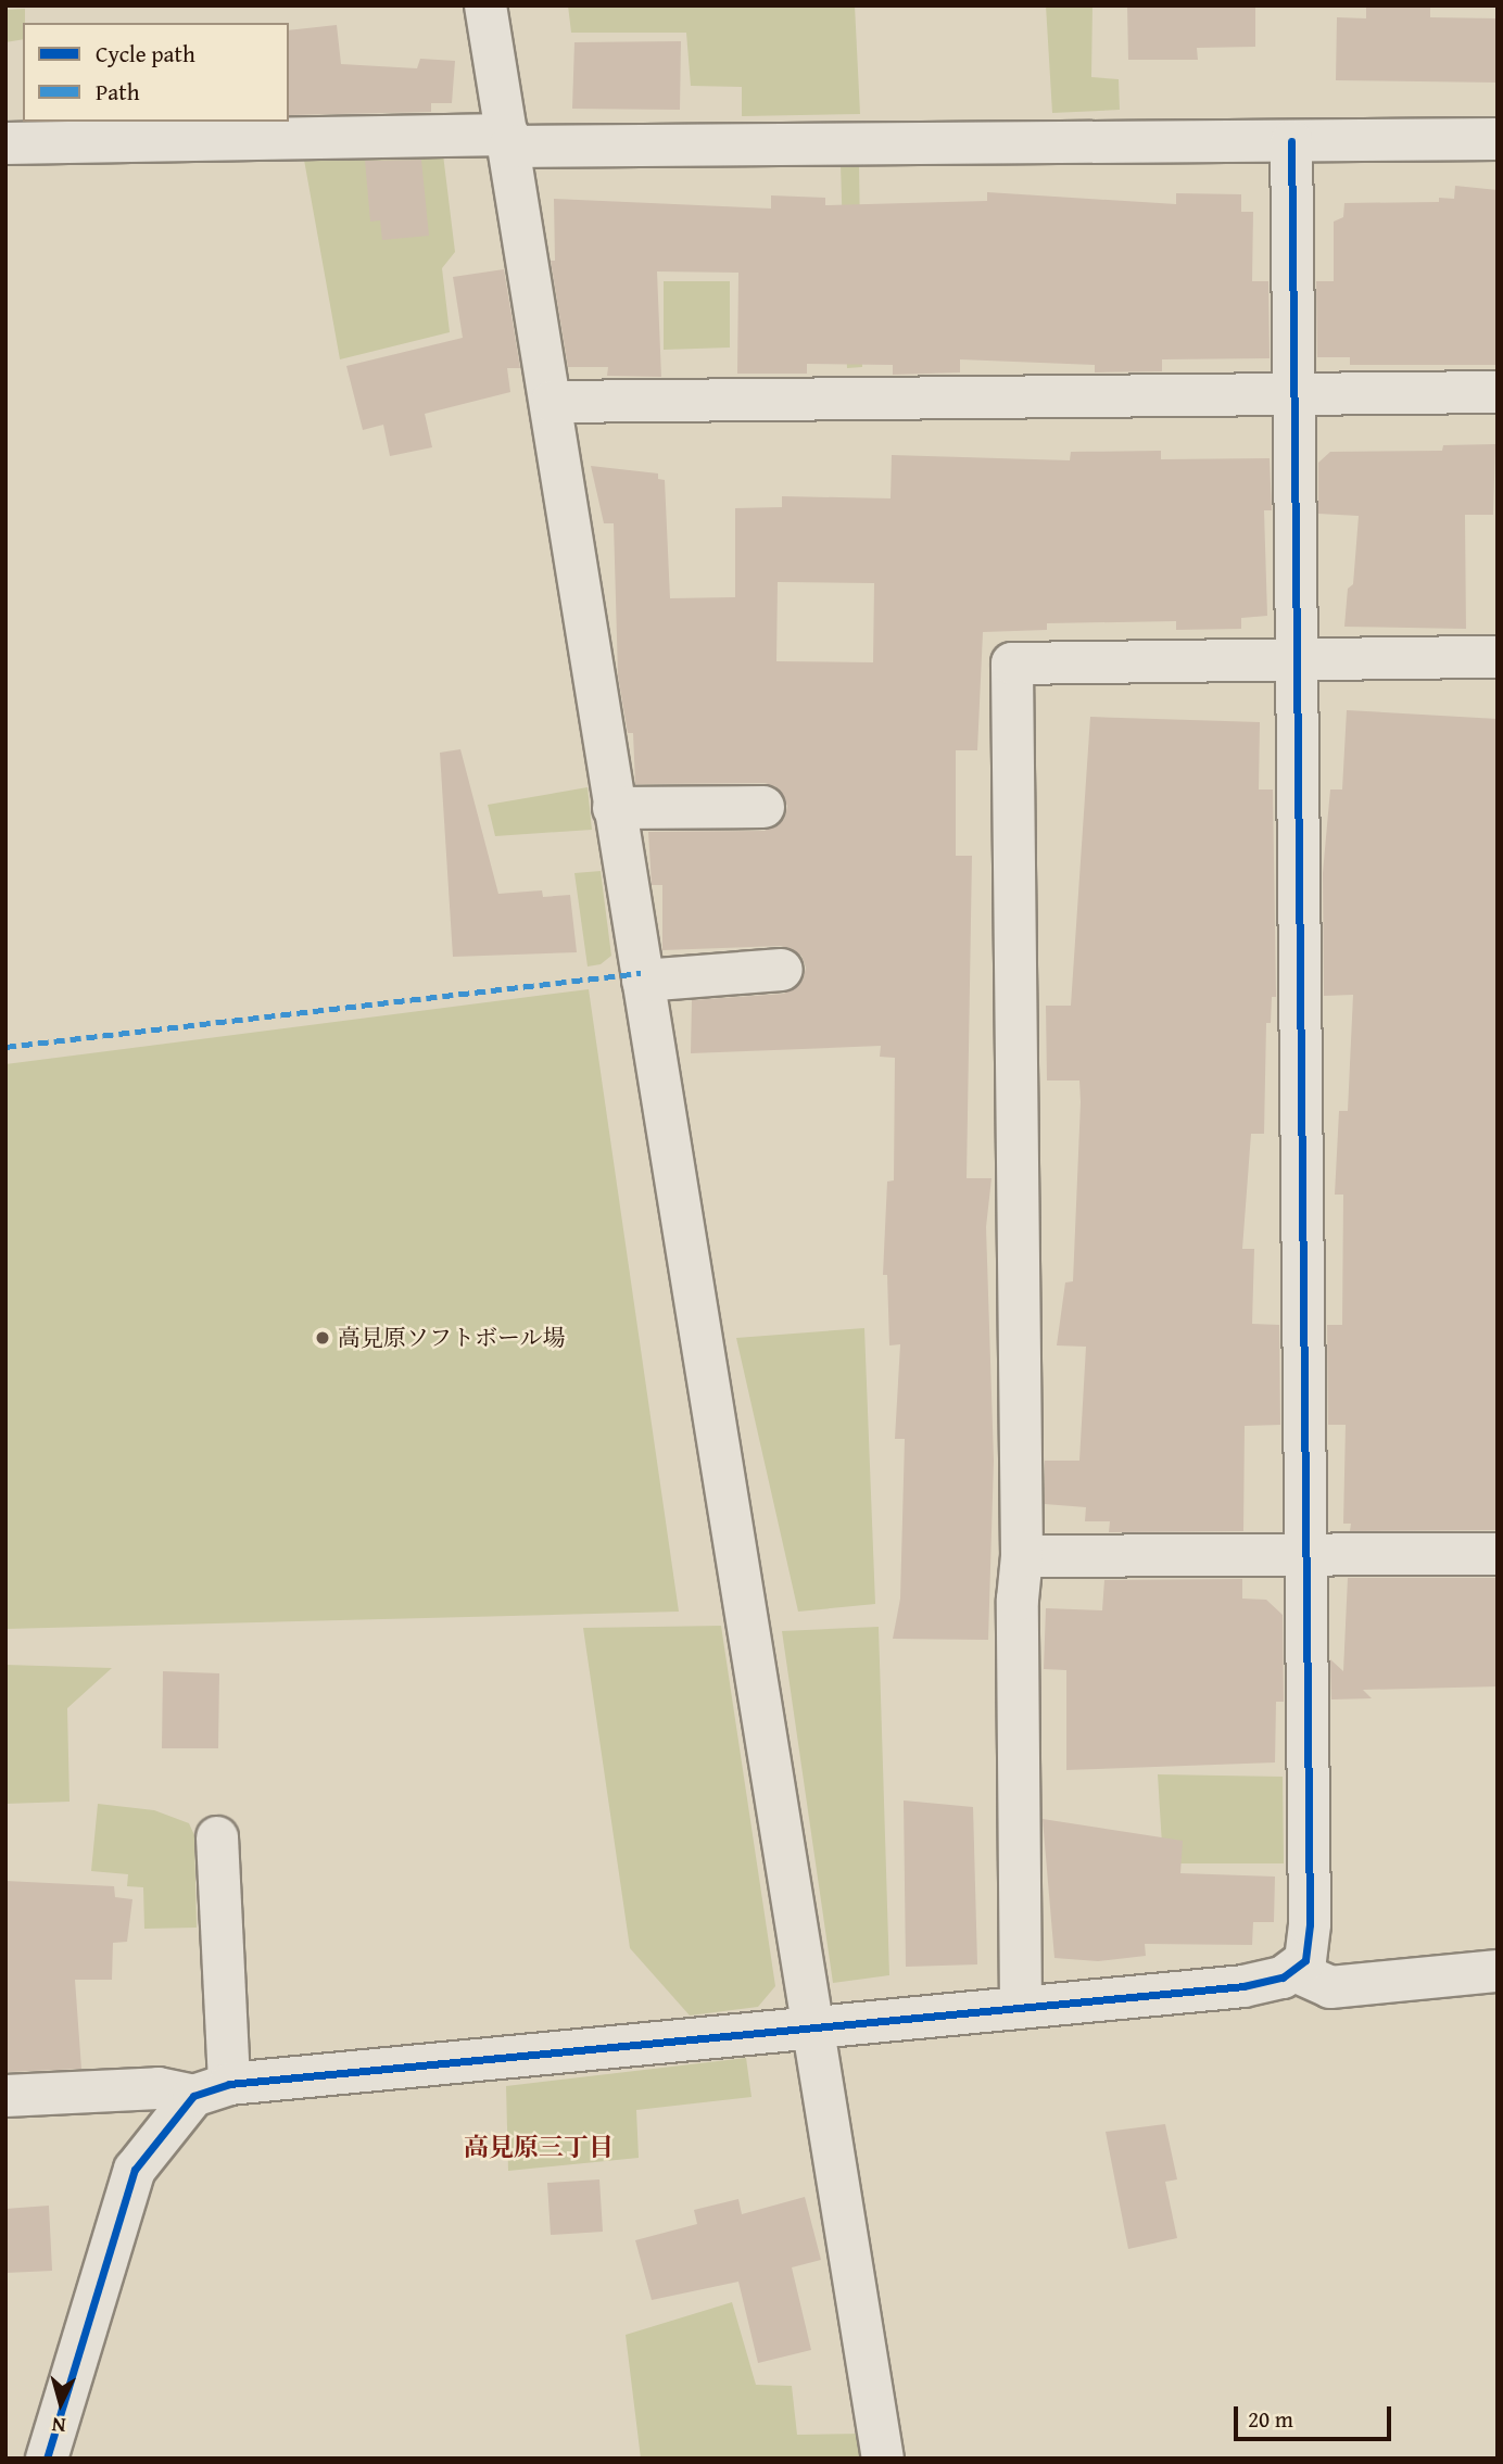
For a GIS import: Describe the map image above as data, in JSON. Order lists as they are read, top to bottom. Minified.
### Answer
{"districts":["高見原三丁目"],"places":["高見原ソフトボール場"],"legend":["Cycle path","Path"],"scale_bar":"20 m","north":"bottom"}
